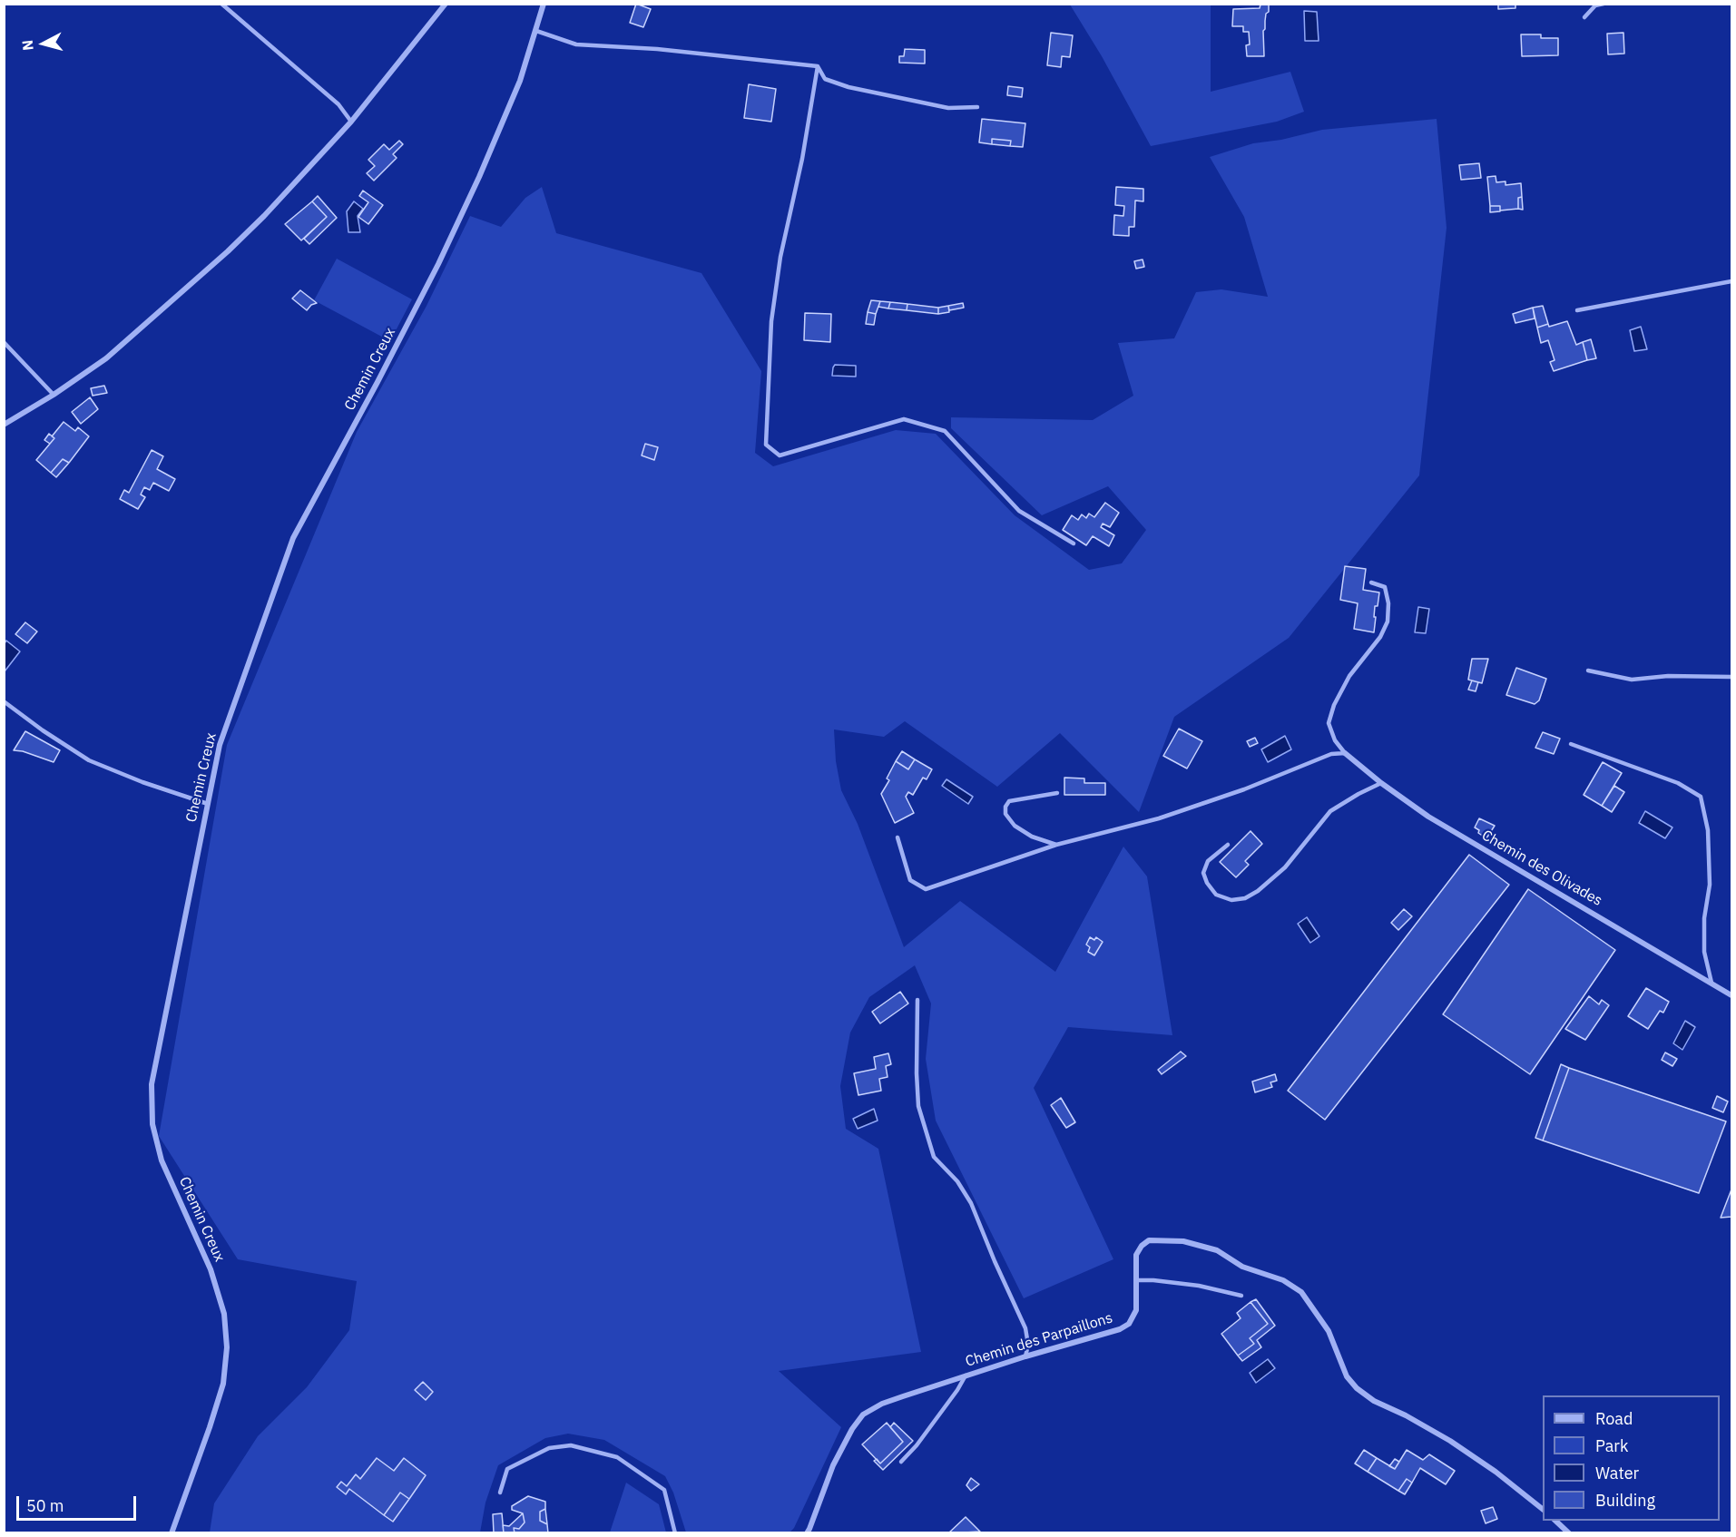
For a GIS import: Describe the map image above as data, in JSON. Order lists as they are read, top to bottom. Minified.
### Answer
{"streets":{"street":["Chemin Creux","Chemin des Olivades","Chemin des Parpaillons"]},"legend":["Road","Park","Water","Building"],"scale_bar":"50 m","north":"left"}
